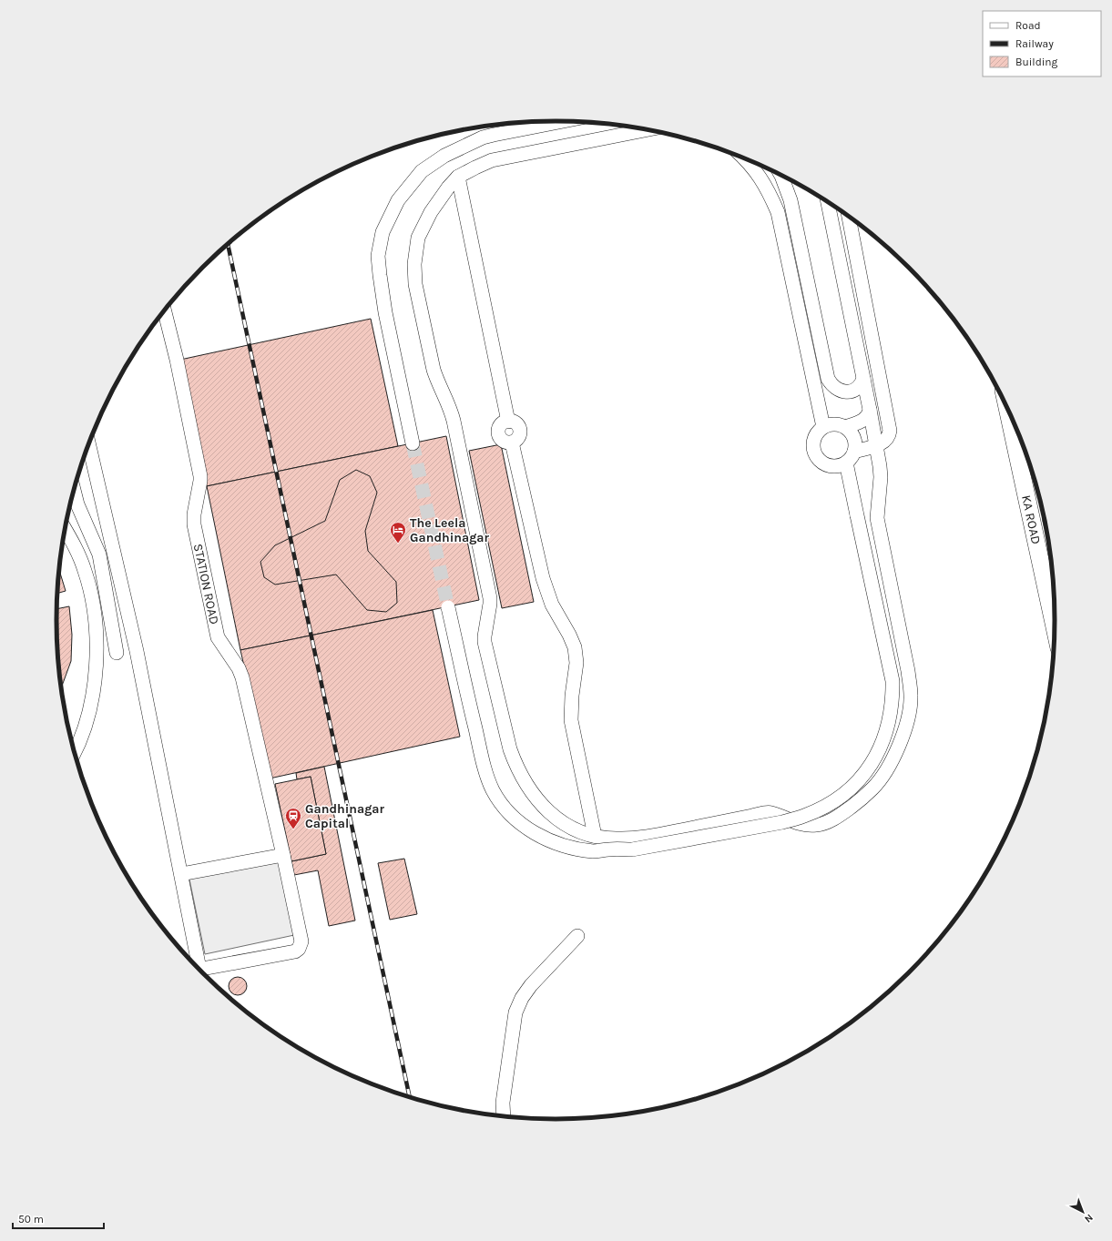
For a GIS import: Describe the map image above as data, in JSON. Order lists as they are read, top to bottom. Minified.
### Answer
{"streets":{"main road":["KA ROAD"],"lane":["STATION ROAD"]},"places":{"hotel":["The Leela Gandhinagar"],"station":["Gandhinagar Capital"]},"legend":["Road","Railway","Building"],"scale_bar":"50 m","north":"bottom right"}
